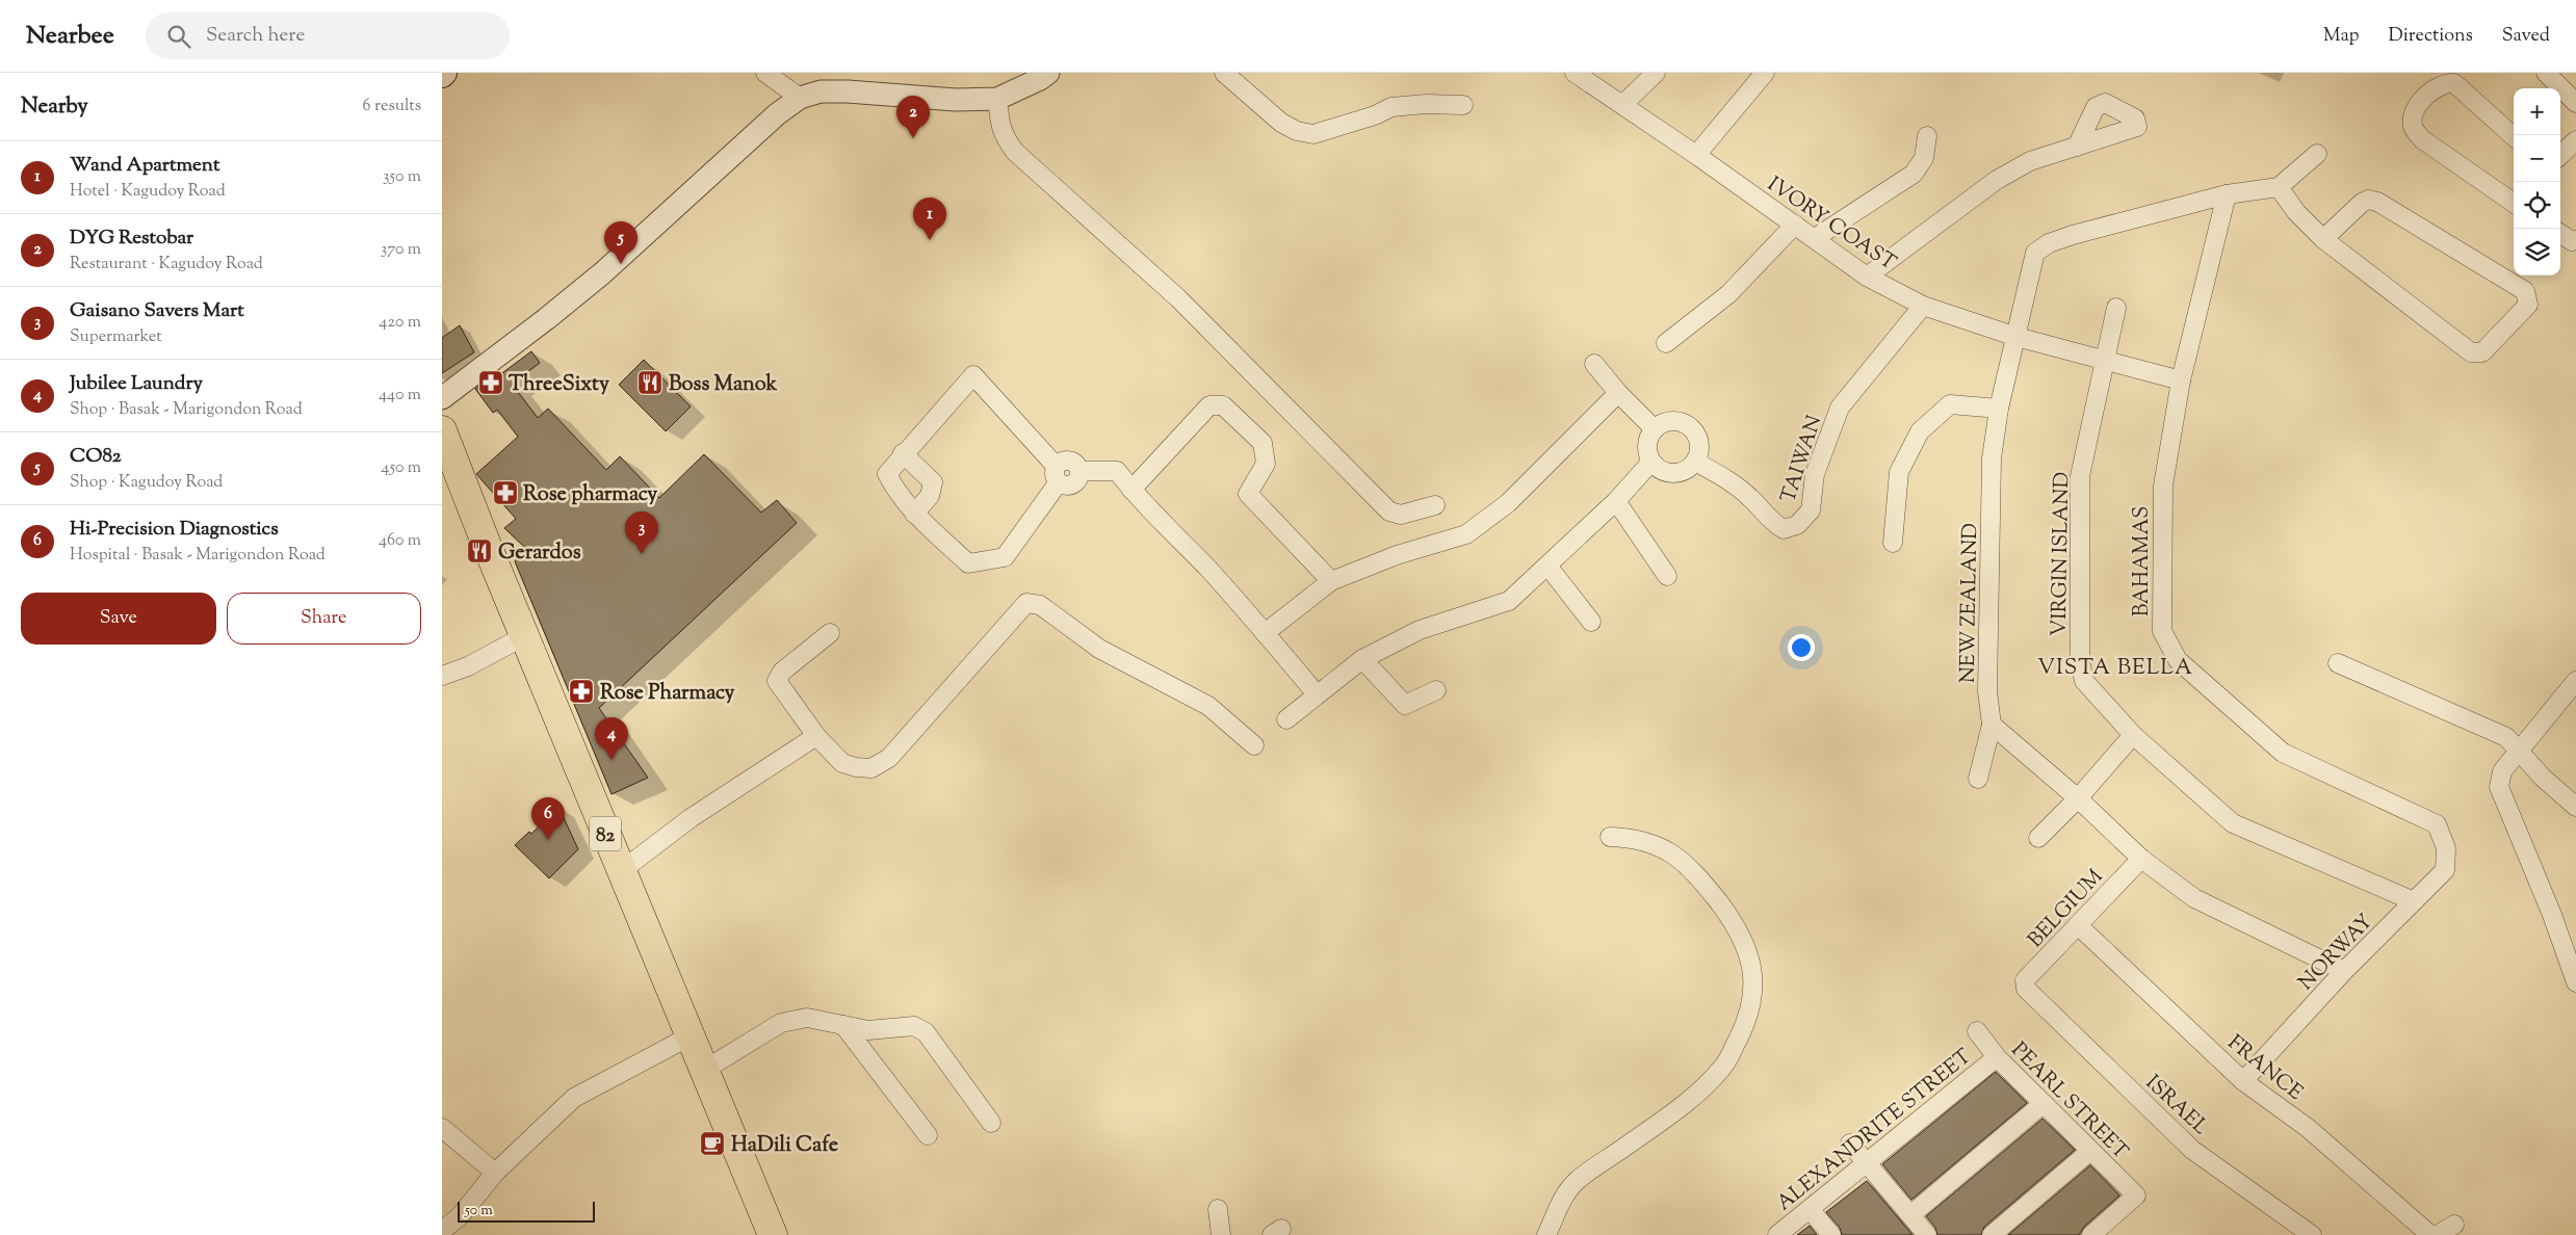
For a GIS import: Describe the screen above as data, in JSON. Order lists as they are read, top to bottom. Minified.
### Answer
{"streets":{"main road":["82"],"street":["IVORY COAST","TAIWAN","VIRGIN ISLAND","BAHAMAS","NEW ZEALAND","BELGIUM","NORWAY","FRANCE","PEARL STREET","ISRAEL","ALEXANDRITE STREET"]},"crossings":[["IVORY COAST","TAIWAN"],["IVORY COAST","VIRGIN ISLAND"],["IVORY COAST","BAHAMAS"],["IVORY COAST","NEW ZEALAND"],["VIRGIN ISLAND","NORWAY"],["BAHAMAS","NEW ZEALAND"],["BAHAMAS","NORWAY"],["BELGIUM","FRANCE"],["BELGIUM","ISRAEL"],["NORWAY","FRANCE"],["PEARL STREET","ALEXANDRITE STREET"]],"districts":["VISTA BELLA"],"places":{"pharmacy":["ThreeSixty","Rose pharmacy","Rose Pharmacy"],"restaurant":["Boss Manok","Gerardos"],"cafe":["HaDili Cafe"]},"scale_bar":"50 m","page":{"header":"Nearbee","search":"Search here","nav":["Map","Directions","Saved"],"heading":["Nearby","6 results"],"map_buttons":["+","−"],"pins":["2","1","5","3","4","6"],"list":[{"mark":"1","name":"Wand Apartment","note":"Hotel · Kagudoy Road","value":"350 m"},{"mark":"2","name":"DYG Restobar","note":"Restaurant · Kagudoy Road","value":"370 m"},{"mark":"3","name":"Gaisano Savers Mart","note":"Supermarket","value":"420 m"},{"mark":"4","name":"Jubilee Laundry","note":"Shop · Basak - Marigondon Road","value":"440 m"},{"mark":"5","name":"CO82","note":"Shop · Kagudoy Road","value":"450 m"},{"mark":"6","name":"Hi-Precision Diagnostics","note":"Hospital · Basak - Marigondon Road","value":"460 m"}],"buttons":["Save","Share"],"scale":"50 m"}}
